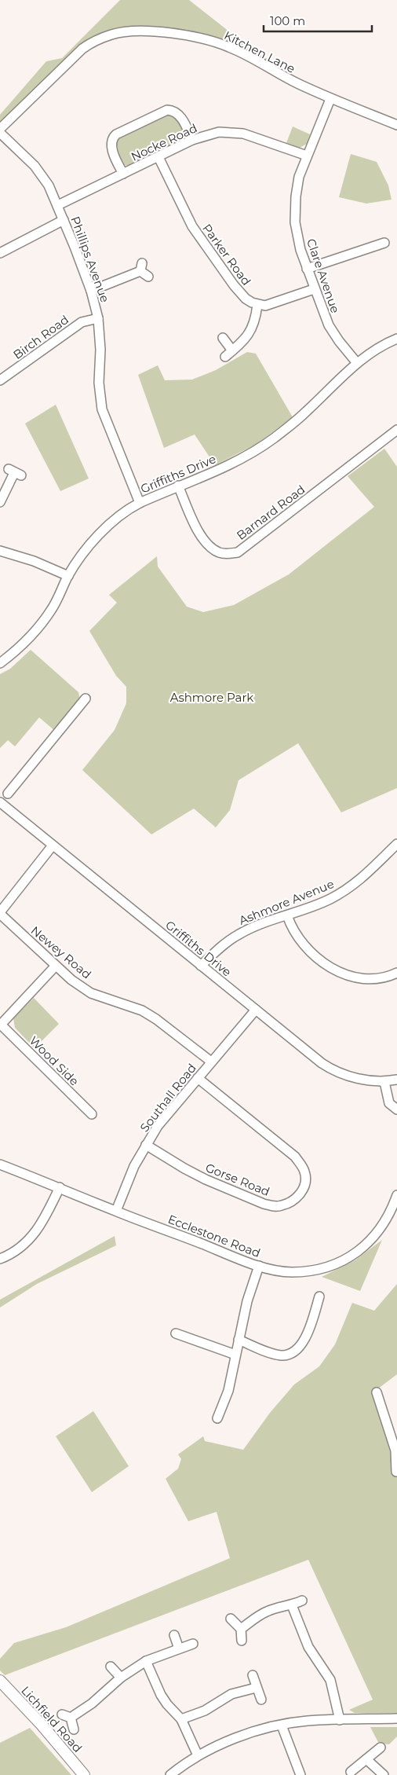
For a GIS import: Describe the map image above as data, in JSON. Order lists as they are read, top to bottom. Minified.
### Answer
{"streets":{"main road":["Lichfield Road"],"street":["Kitchen Lane","Nocke Road","Parker Road","Phillips Avenue","Clare Avenue","Birch Road","Griffiths Drive","Barnard Road","Ashmore Avenue","Newey Road","Wood Side","Southall Road","Gorse Road","Ecclestone Road"]},"crossings":[["Kitchen Lane","Clare Avenue"],["Nocke Road","Parker Road"],["Nocke Road","Phillips Avenue"],["Nocke Road","Clare Avenue"],["Phillips Avenue","Birch Road"],["Phillips Avenue","Griffiths Drive"],["Clare Avenue","Griffiths Drive"],["Griffiths Drive","Barnard Road"],["Griffiths Drive","Ashmore Avenue"],["Griffiths Drive","Southall Road"],["Newey Road","Southall Road"],["Southall Road","Gorse Road"],["Southall Road","Ecclestone Road"]],"parks":["Ashmore Park"],"scale_bar":"100 m"}
